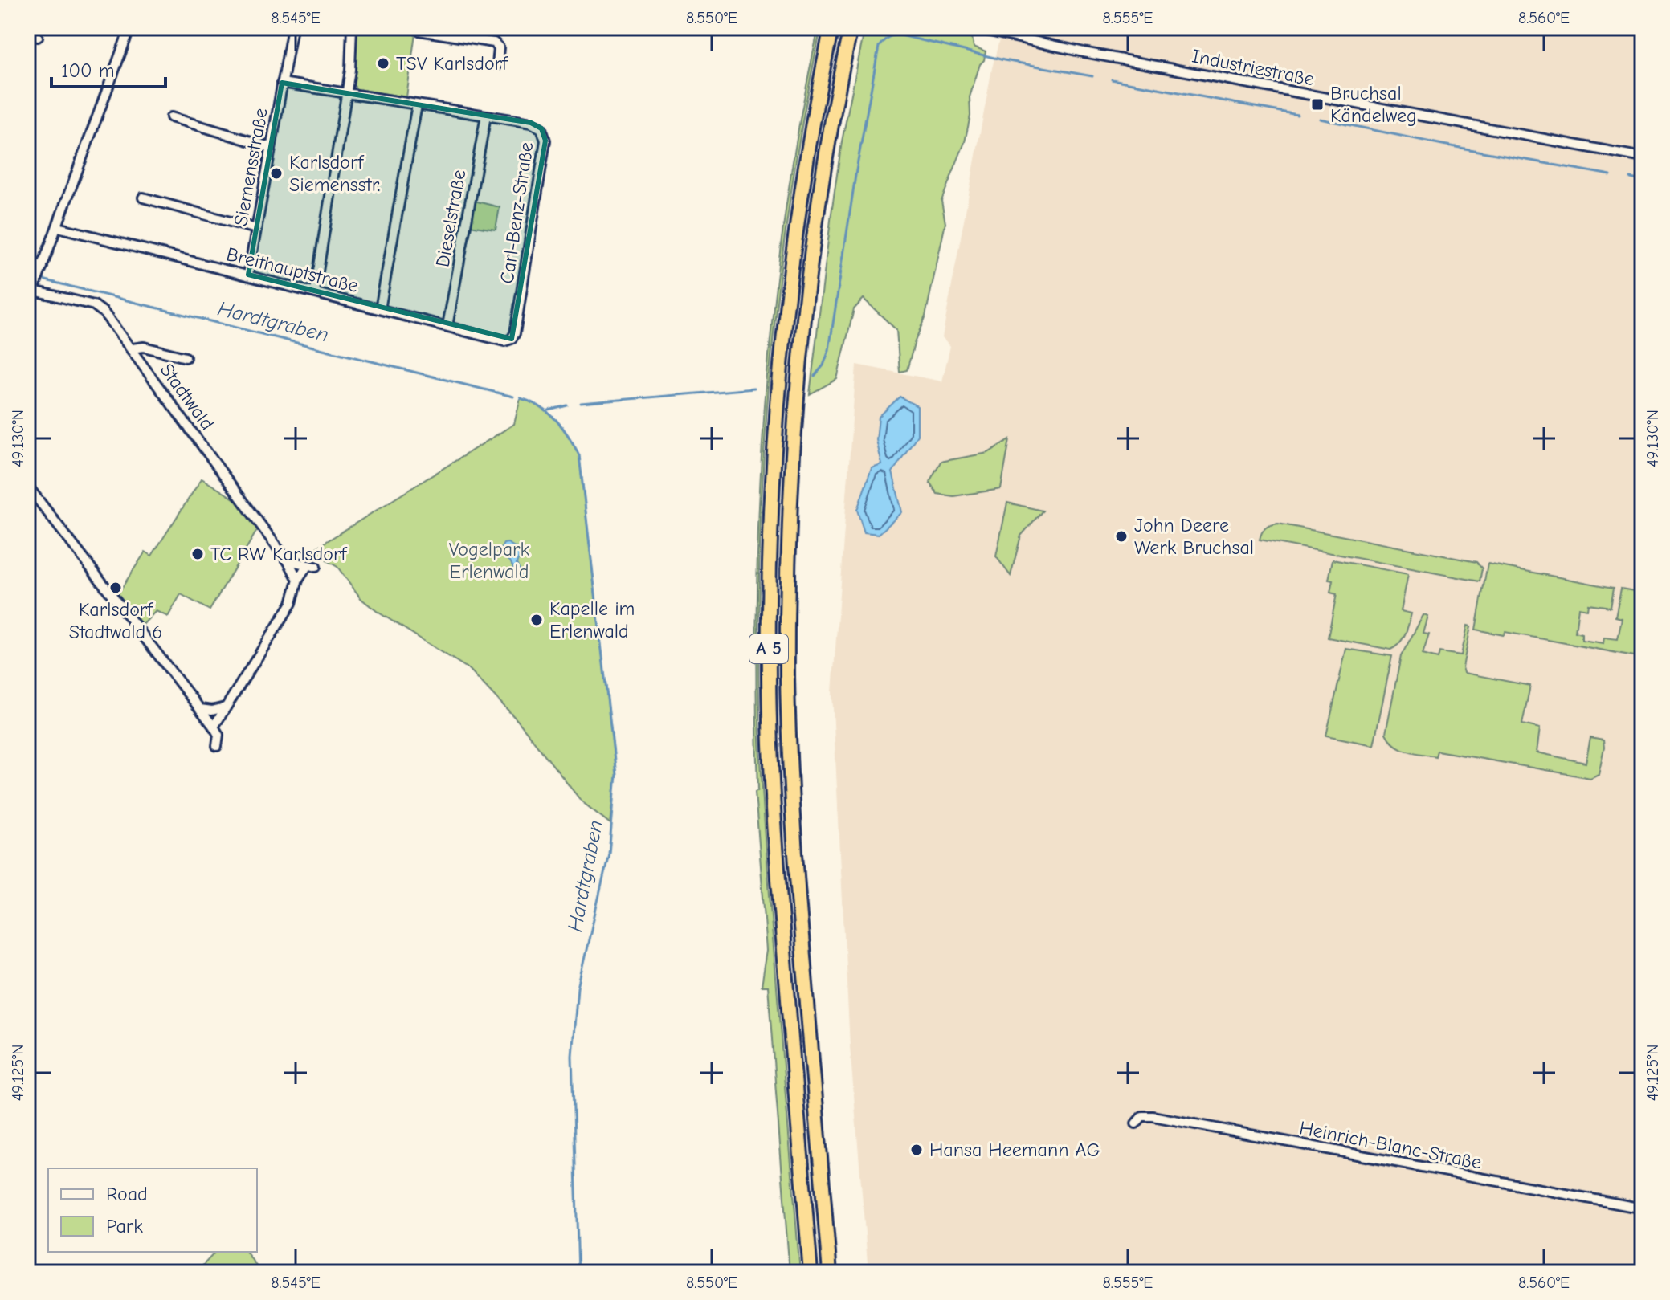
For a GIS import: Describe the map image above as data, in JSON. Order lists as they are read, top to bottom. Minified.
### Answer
{"streets":{"highway":["A 5"],"street":["Industriestraße","Siemensstraße","Carl-Benz-Straße","Dieselstraße","Breithauptstraße","Stadtwald","Heinrich-Blanc-Straße"]},"crossings":[["Siemensstraße","Carl-Benz-Straße"],["Siemensstraße","Breithauptstraße"],["Carl-Benz-Straße","Dieselstraße"],["Carl-Benz-Straße","Breithauptstraße"],["Dieselstraße","Breithauptstraße"]],"water":["Hardtgraben"],"parks":["Vogelpark Erlenwald"],"places":{"other":["TSV Karlsdorf","Karlsdorf Siemensstr.","John Deere Werk Bruchsal","TC RW Karlsdorf","Karlsdorf Stadtwald 6","Kapelle im Erlenwald","Hansa Heemann AG"],"transit":["Bruchsal Kändelweg"]},"legend":["Road","Park"],"scale_bar":"100 m","coordinates":["8.545°E","8.550°E","8.555°E","8.560°E","49.130°N","49.125°N"]}
